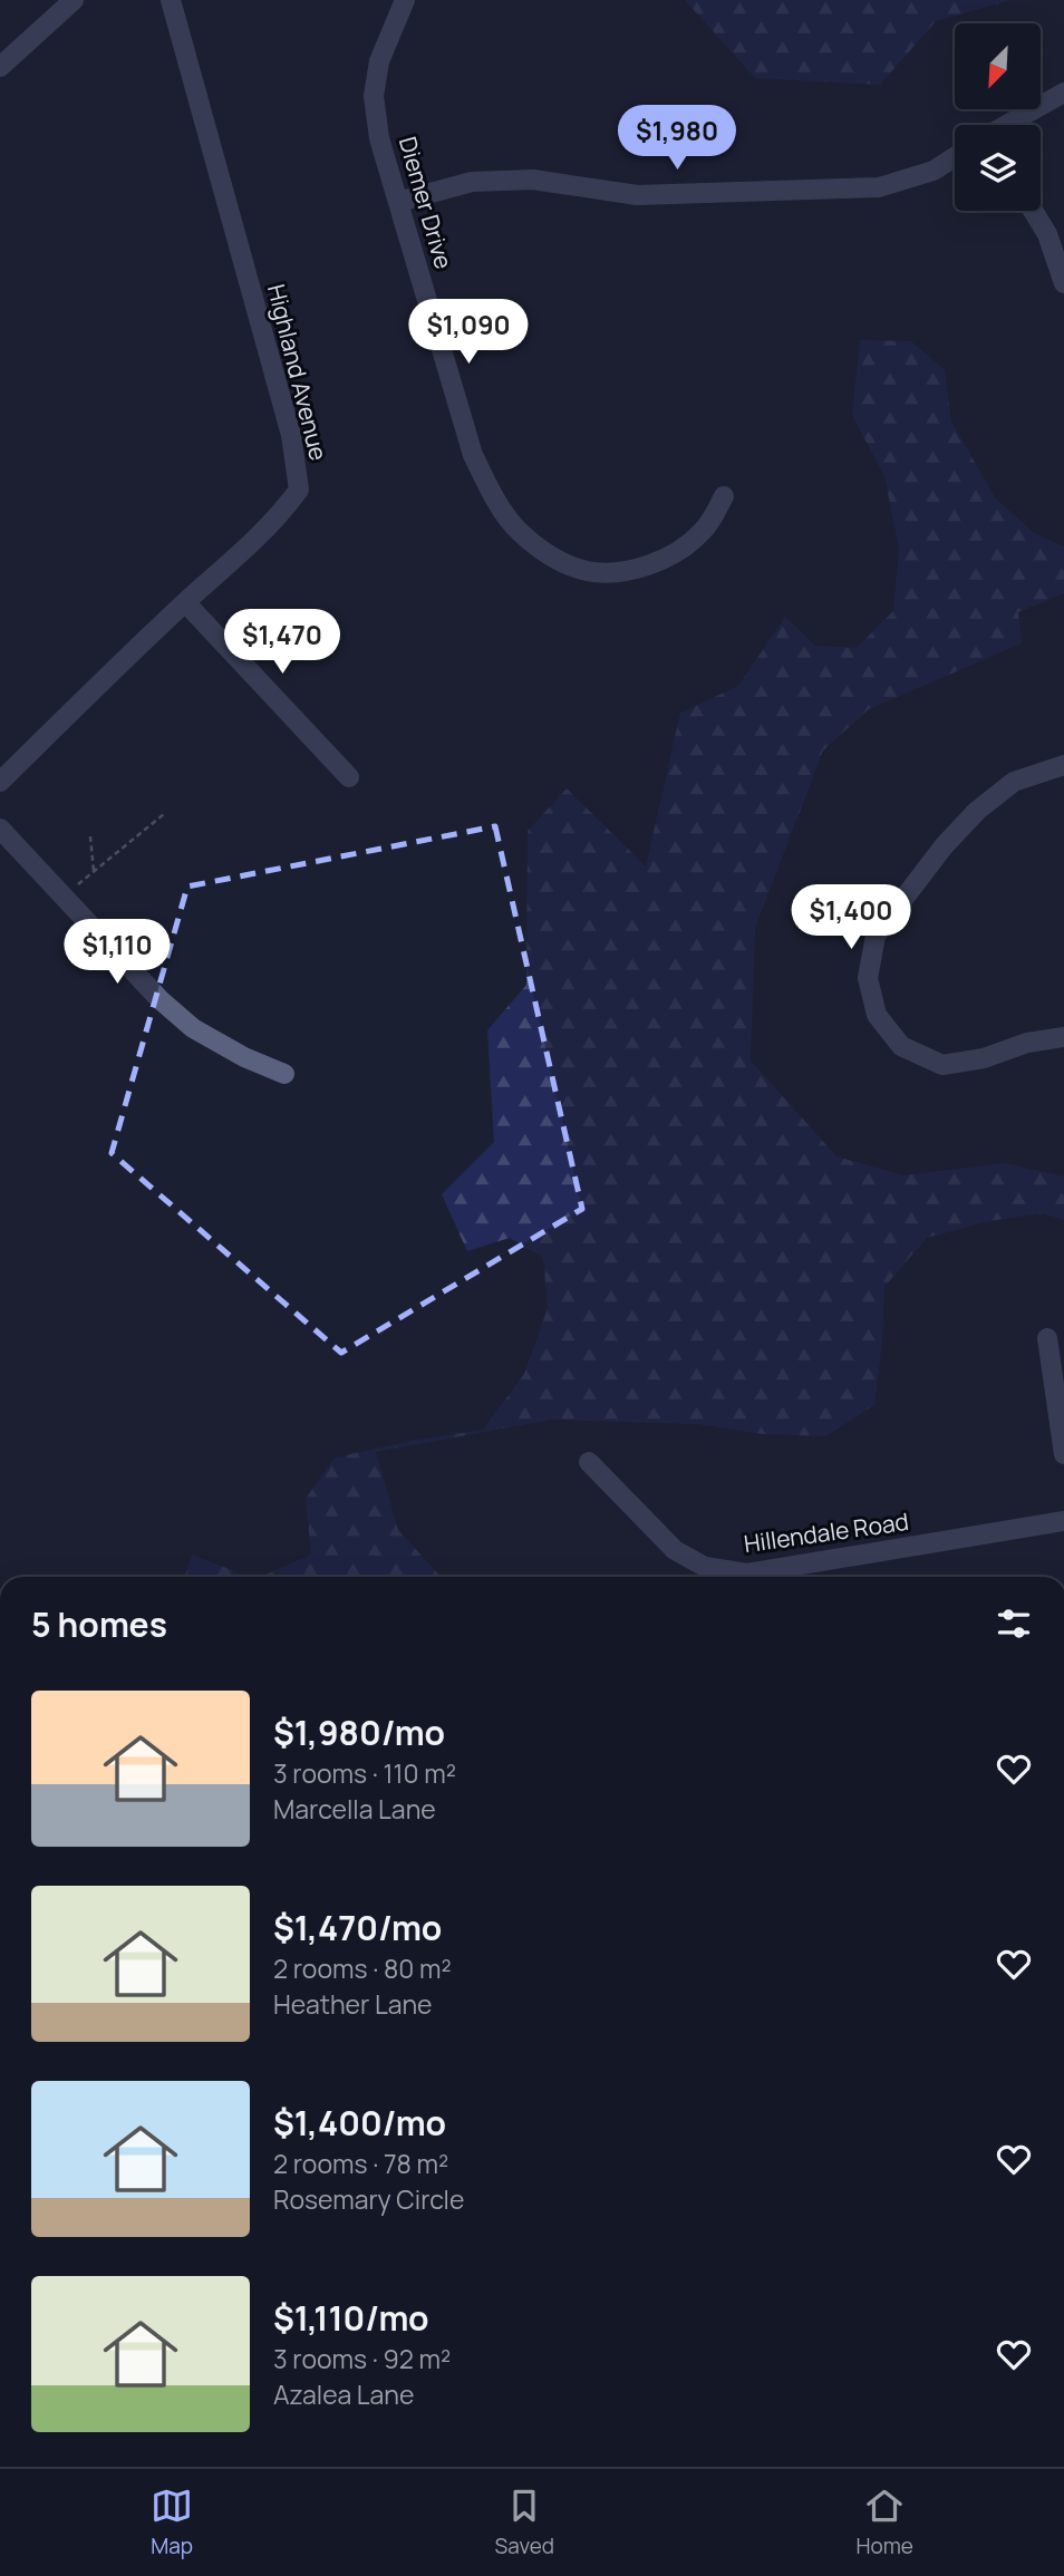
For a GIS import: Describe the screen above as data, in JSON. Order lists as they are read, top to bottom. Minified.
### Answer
{"streets":{"street":["Diemer Drive","Highland Avenue","Hillendale Road"]},"north":"bottom left","page":{"price":["$1,980","$1,090","$1,470","$1,400","$1,110"],"heading":"5 homes","list":[{"name":"$1,980/mo","note":"3 rooms · 110 m² · Marcella Lane"},{"name":"$1,470/mo","note":"2 rooms · 80 m² · Heather Lane"},{"name":"$1,400/mo","note":"2 rooms · 78 m² · Rosemary Circle"},{"name":"$1,110/mo","note":"3 rooms · 92 m² · Azalea Lane"}],"tabs":["Map","Saved","Home"]}}
